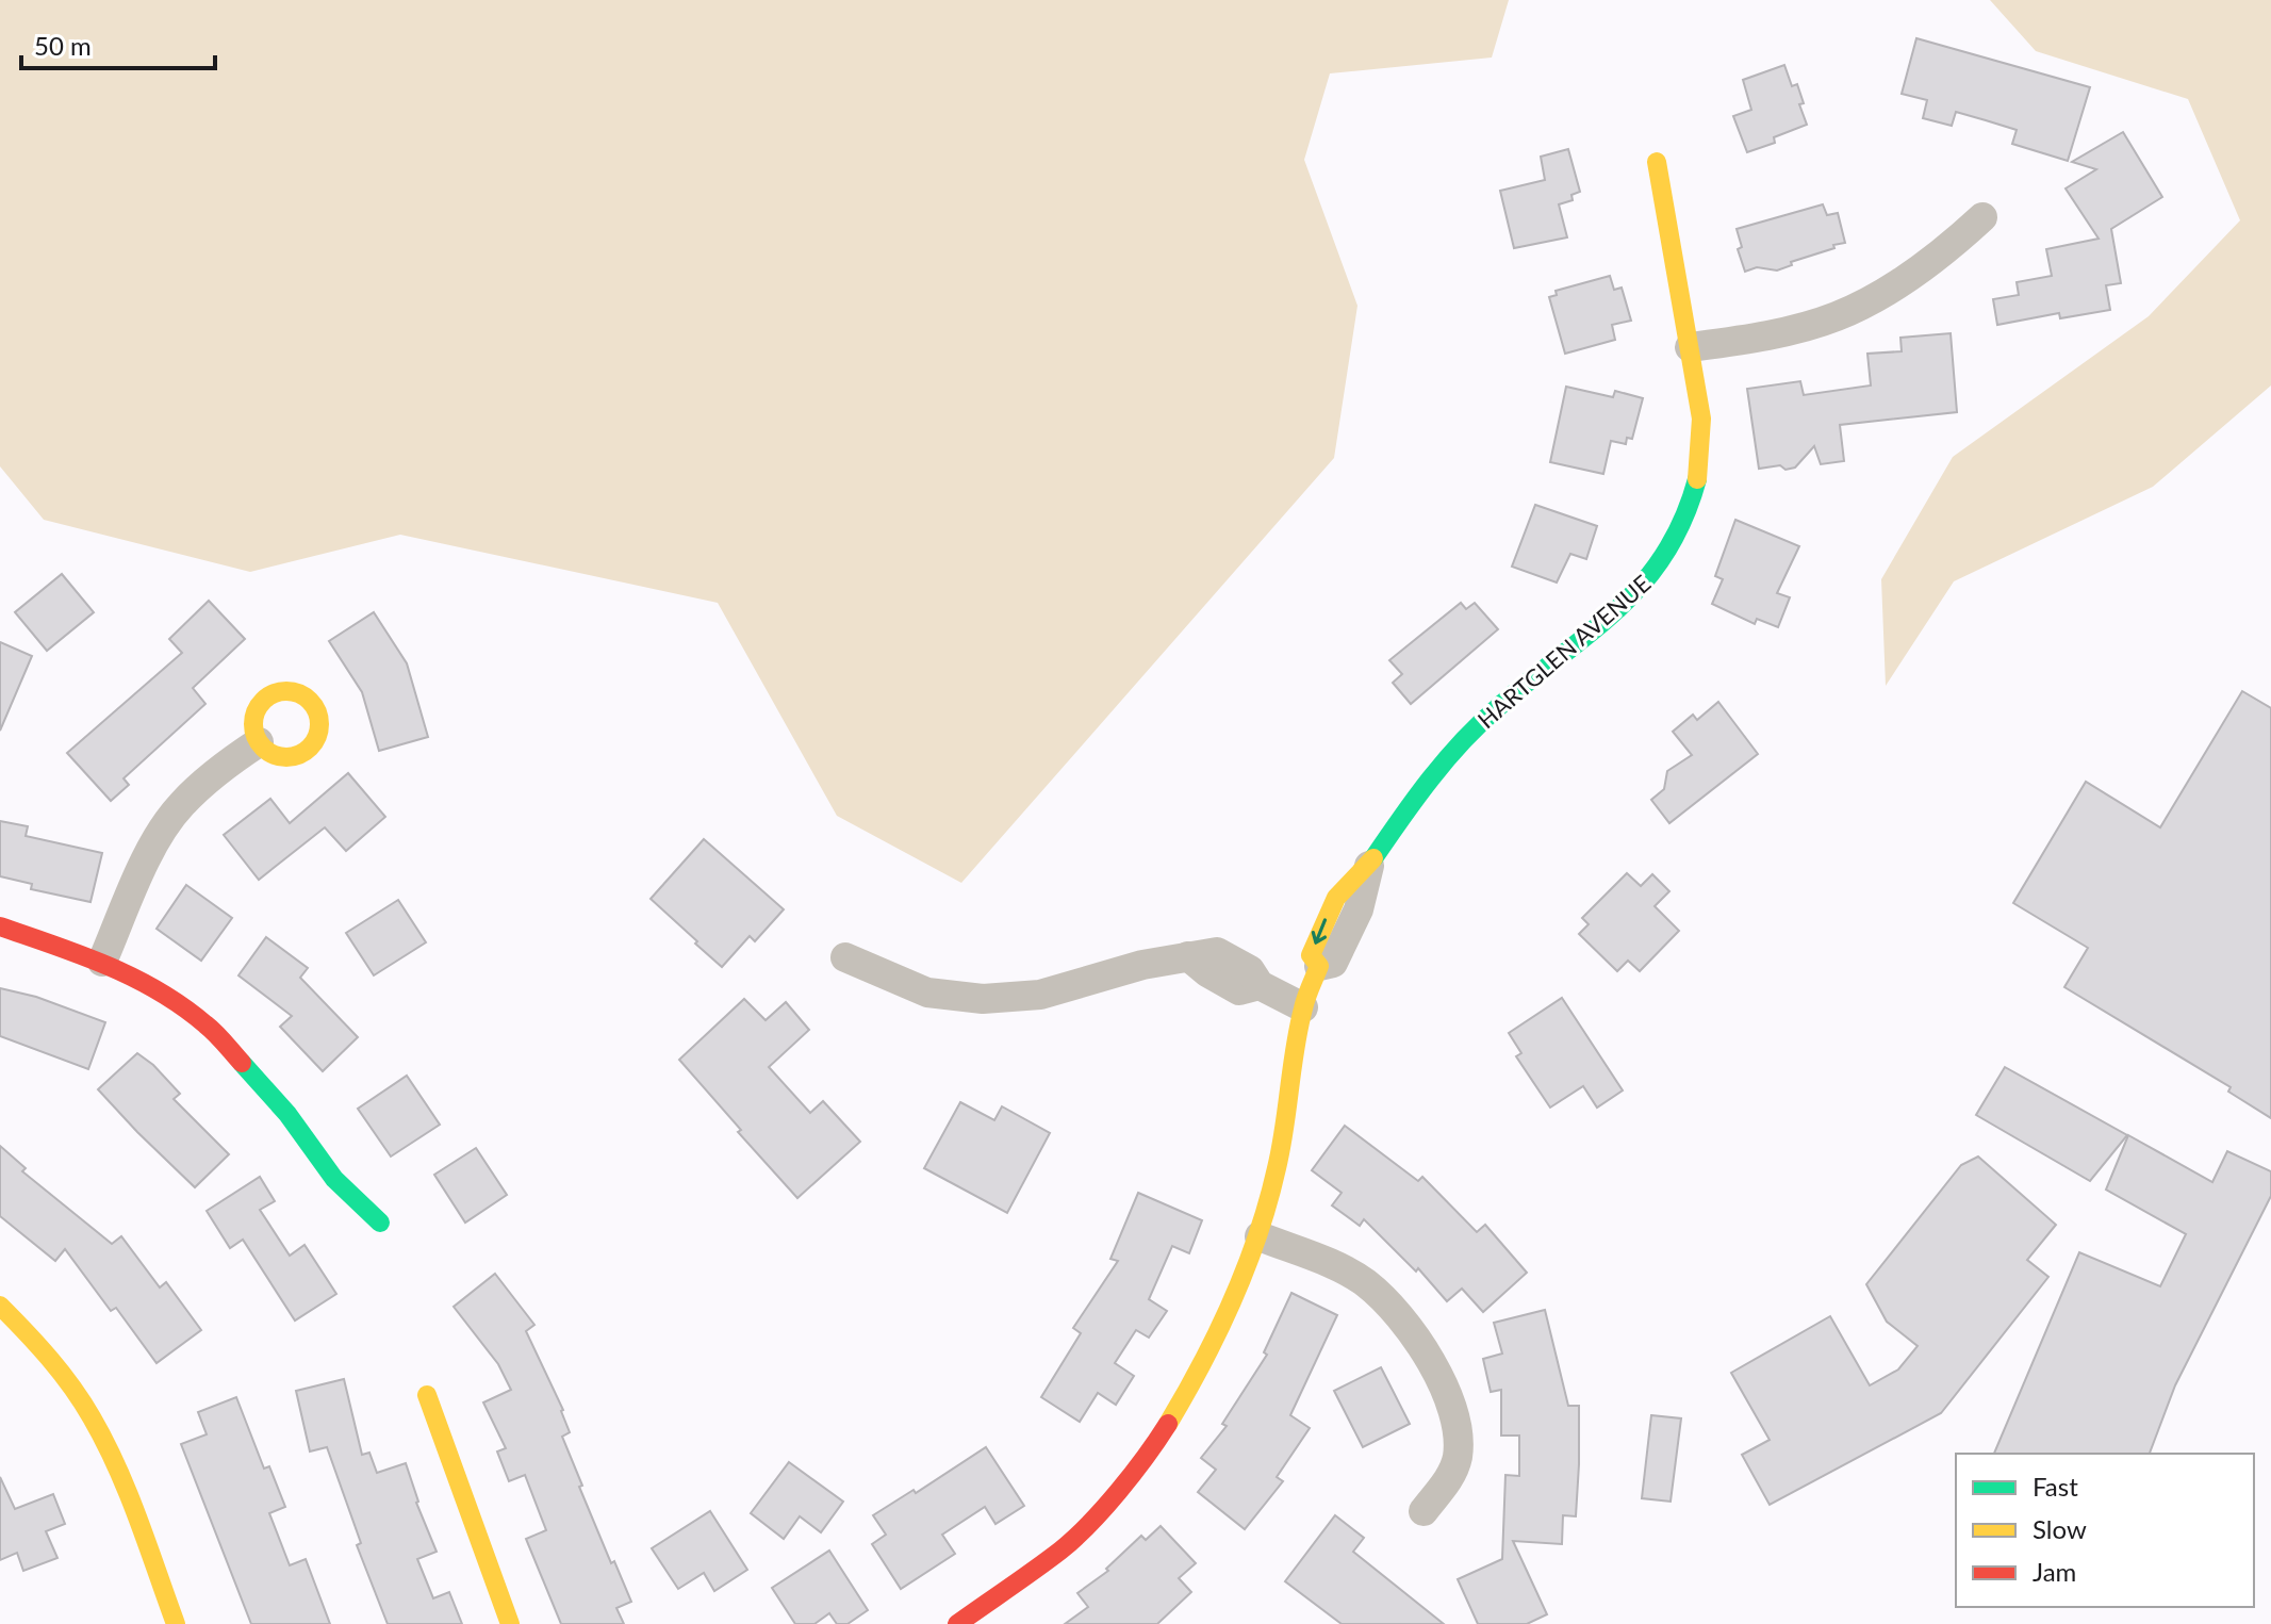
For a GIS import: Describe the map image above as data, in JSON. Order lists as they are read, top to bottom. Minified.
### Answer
{"streets":{"street":["HARTGLEN AVENUE"]},"legend":["Fast","Slow","Jam"],"scale_bar":"50 m"}
